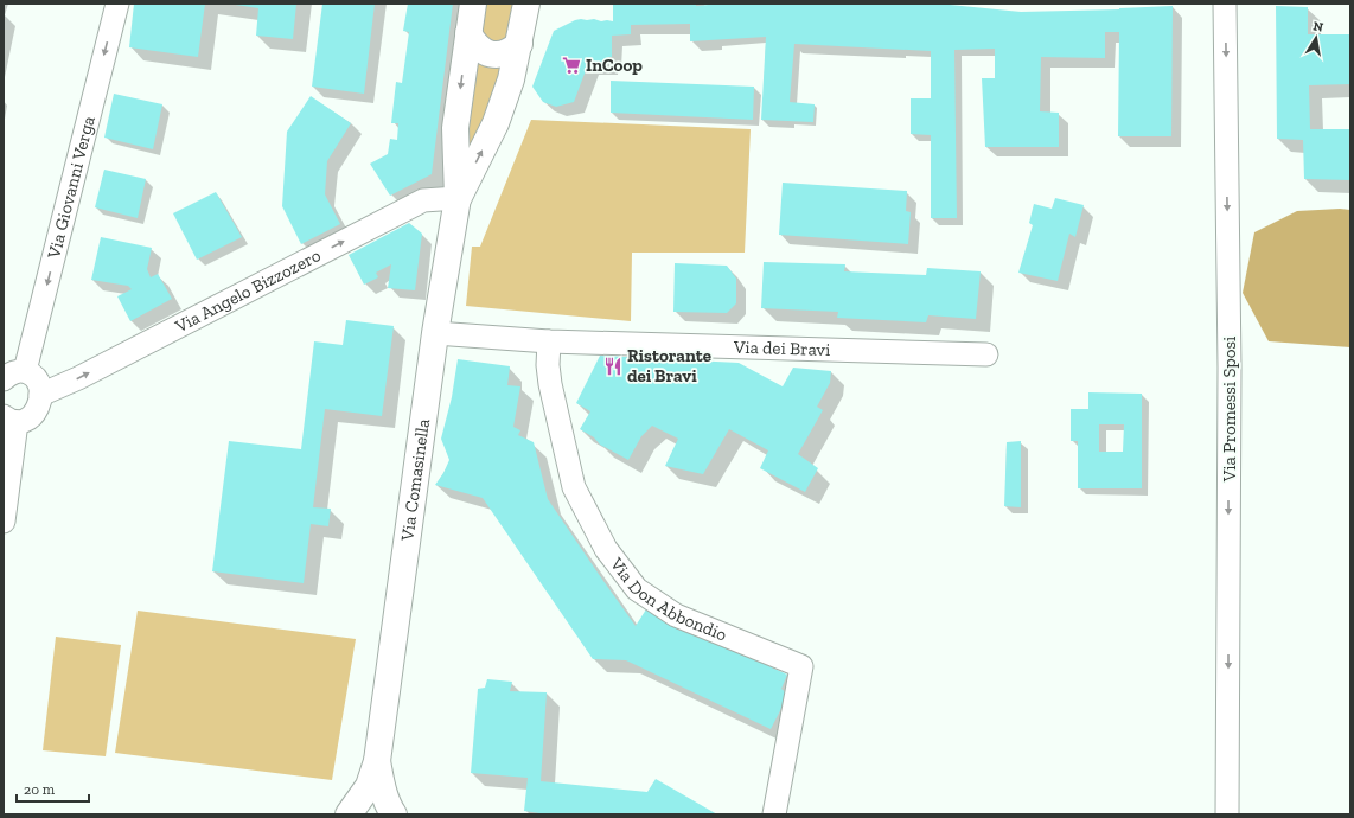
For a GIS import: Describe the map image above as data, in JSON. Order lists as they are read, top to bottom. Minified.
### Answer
{"streets":{"street":["Via Giovanni Verga","Via Angelo Bizzozero","Via dei Bravi","Via Promessi Sposi","Via Comasinella","Via Don Abbondio"]},"crossings":[["Via Angelo Bizzozero","Via Comasinella"],["Via dei Bravi","Via Comasinella"],["Via dei Bravi","Via Don Abbondio"]],"one_way":["Via Giovanni Verga","Via Angelo Bizzozero","Via Promessi Sposi"],"places":{"supermarket":["InCoop"],"restaurant":["Ristorante dei Bravi"]},"scale_bar":"20 m","north":"top"}
